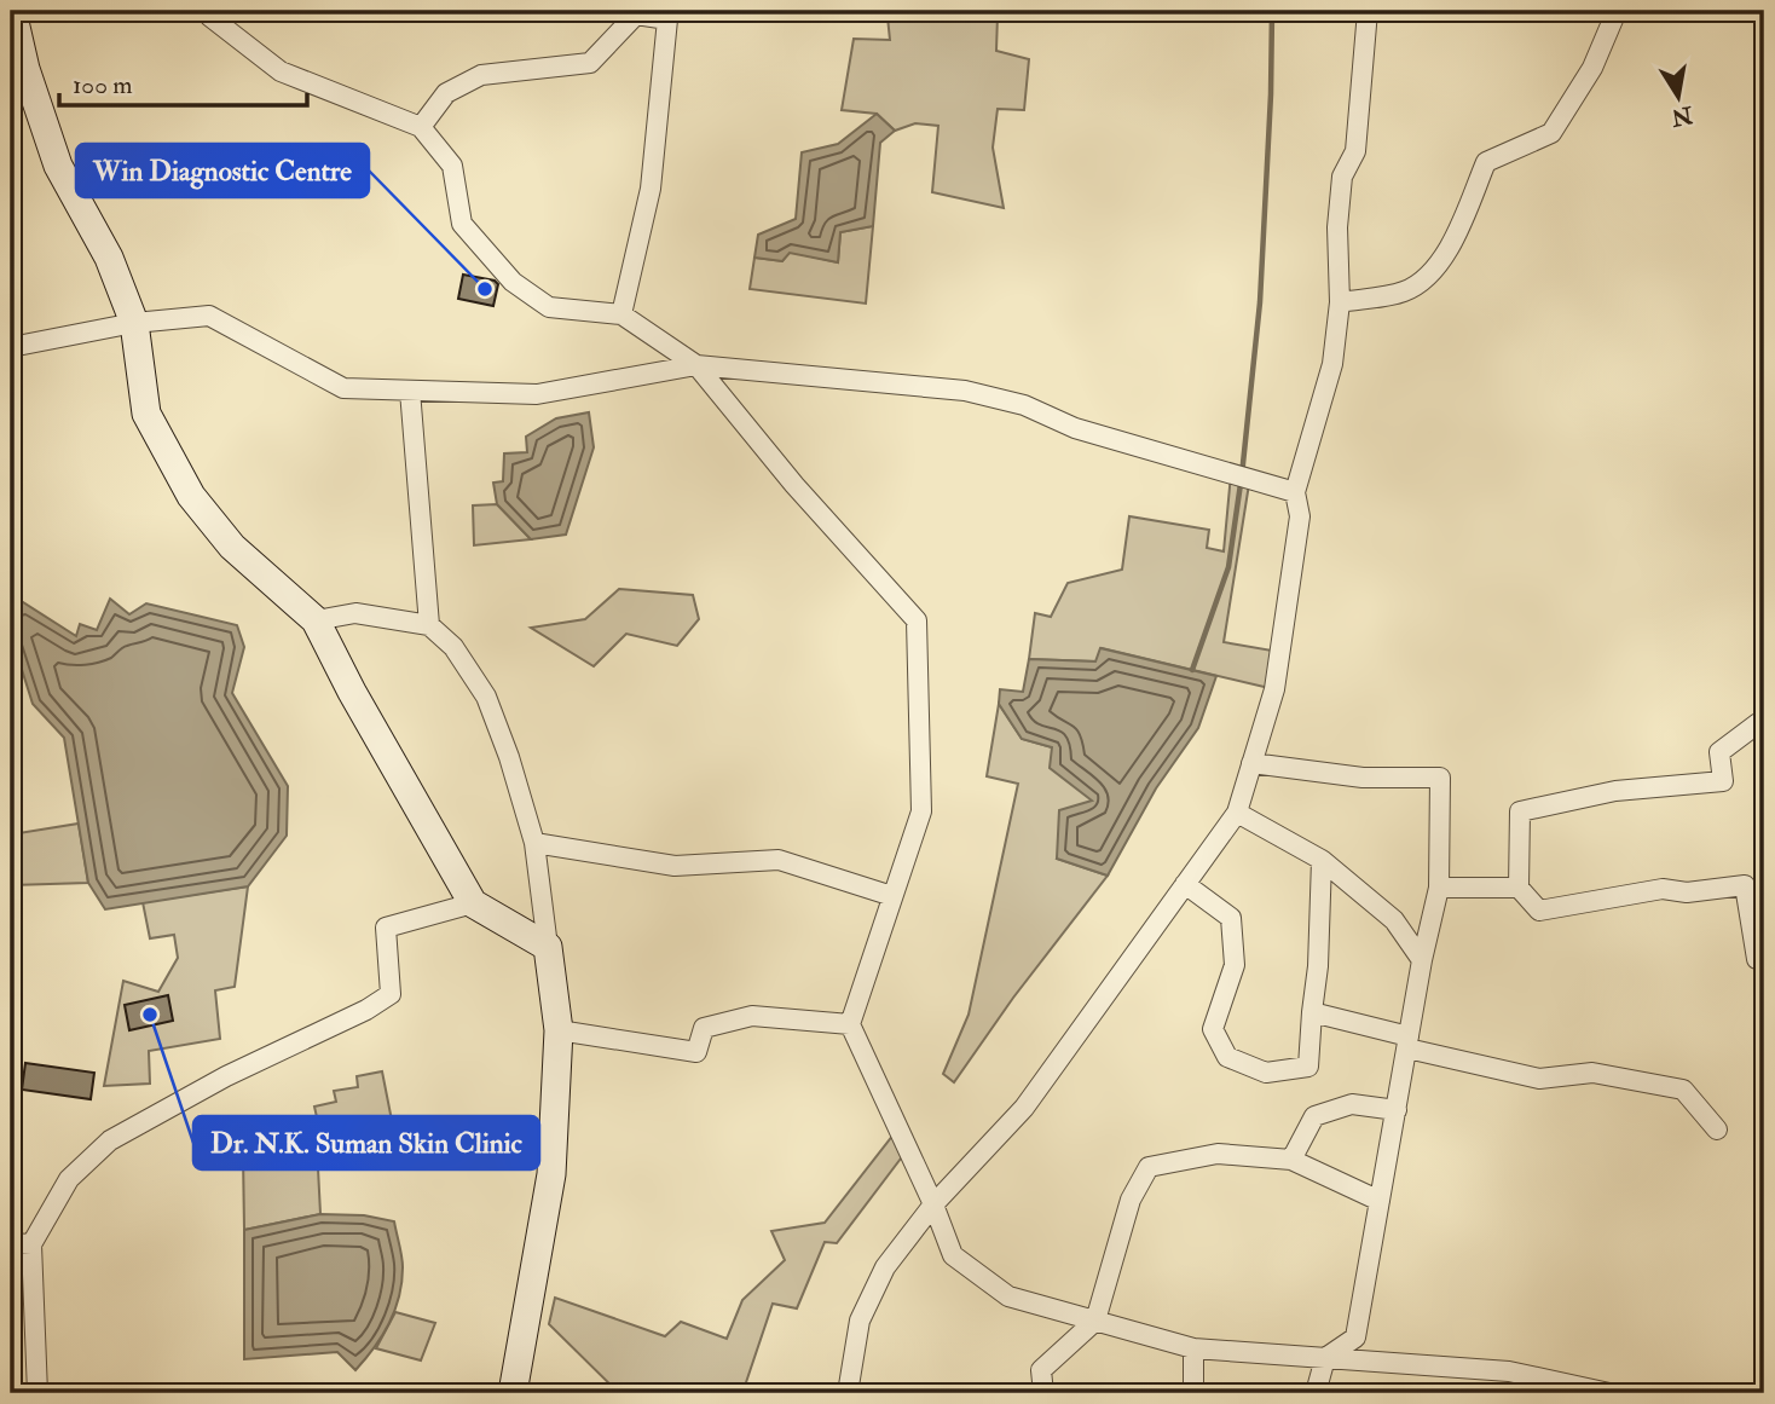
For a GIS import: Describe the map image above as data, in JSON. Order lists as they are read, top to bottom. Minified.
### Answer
{"places":["Win Diagnostic Centre","Dr. N.K. Suman Skin Clinic"],"scale_bar":"100 m","north":"bottom"}
